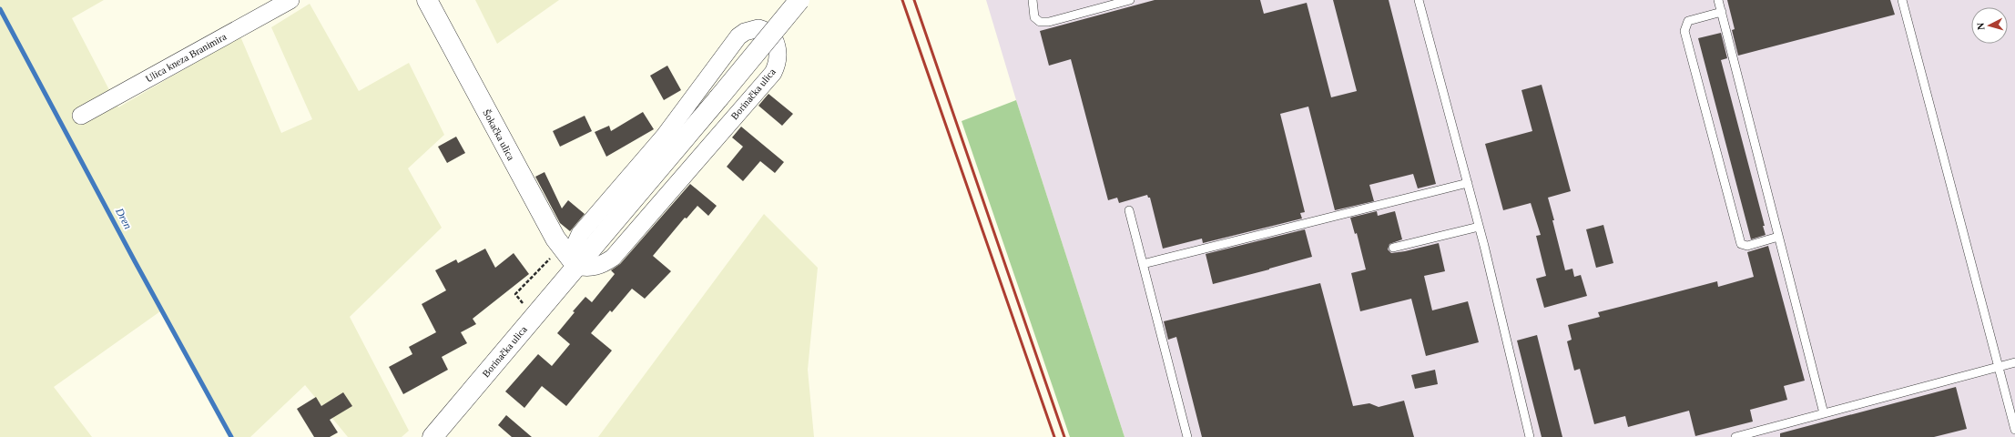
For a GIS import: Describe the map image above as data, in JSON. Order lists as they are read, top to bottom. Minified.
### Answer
{"streets":{"street":["Ulica kneza Branimira","Borinačka ulica","Šokačka ulica"]},"crossings":[["Borinačka ulica","Šokačka ulica"]],"water":["Dren"],"north":"left"}
